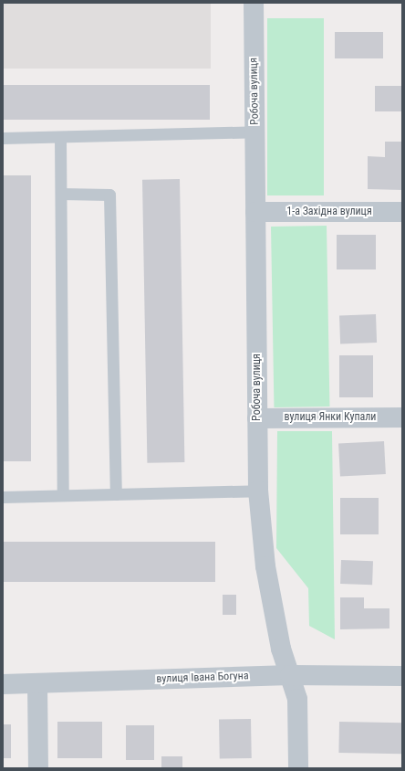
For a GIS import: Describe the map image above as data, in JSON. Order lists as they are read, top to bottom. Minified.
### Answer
{"streets":{"street":["Робоча вулиця","1-а Західна вулиця","вулиця Янки Купали","вулиця Івана Богуна"]},"crossings":[["Робоча вулиця","1-а Західна вулиця"],["Робоча вулиця","вулиця Янки Купали"],["Робоча вулиця","вулиця Івана Богуна"]]}
